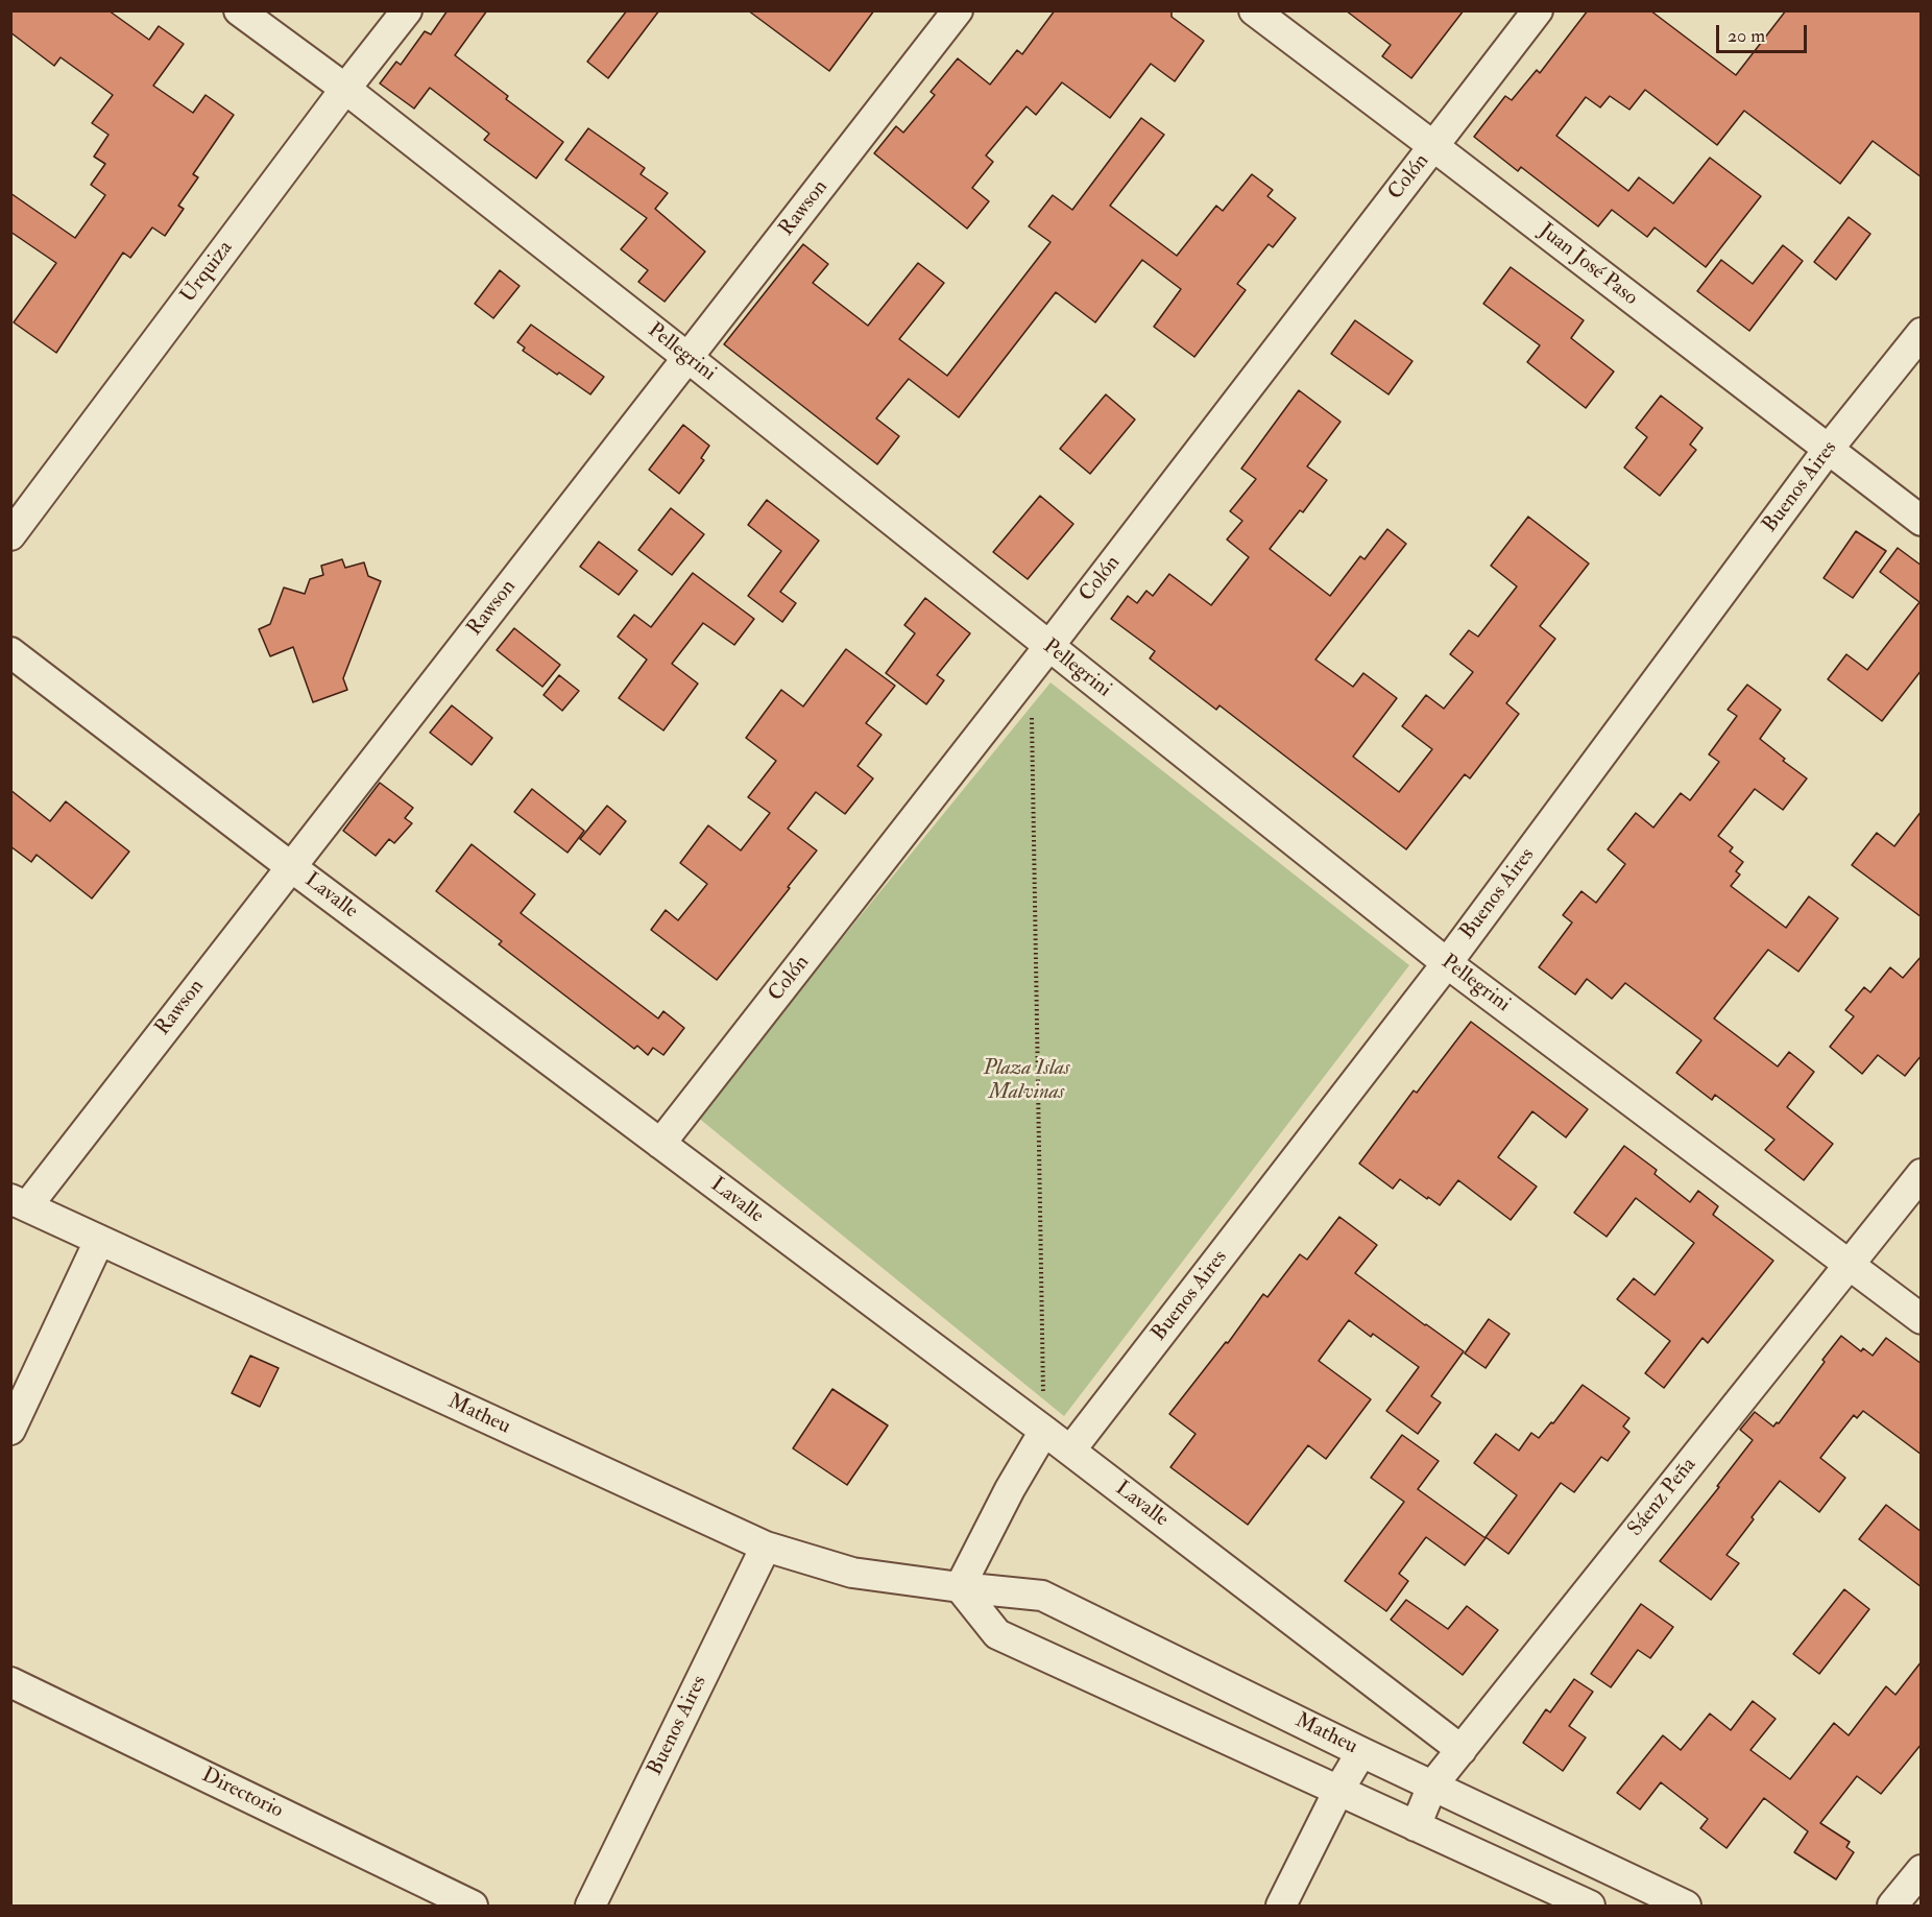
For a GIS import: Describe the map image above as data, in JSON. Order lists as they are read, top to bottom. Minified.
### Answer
{"streets":{"street":["Colón","Rawson","Juan José Paso","Urquiza","Pellegrini","Buenos Aires","Lavalle","Matheu","Sáenz Peña","Directorio"]},"crossings":[["Colón","Juan José Paso"],["Colón","Pellegrini"],["Colón","Lavalle"],["Rawson","Pellegrini"],["Rawson","Lavalle"],["Rawson","Matheu"],["Juan José Paso","Buenos Aires"],["Urquiza","Pellegrini"],["Pellegrini","Buenos Aires"],["Pellegrini","Sáenz Peña"],["Buenos Aires","Lavalle"],["Buenos Aires","Matheu"],["Lavalle","Sáenz Peña"],["Matheu","Sáenz Peña"]],"parks":["Plaza Islas Malvinas"],"scale_bar":"20 m"}
